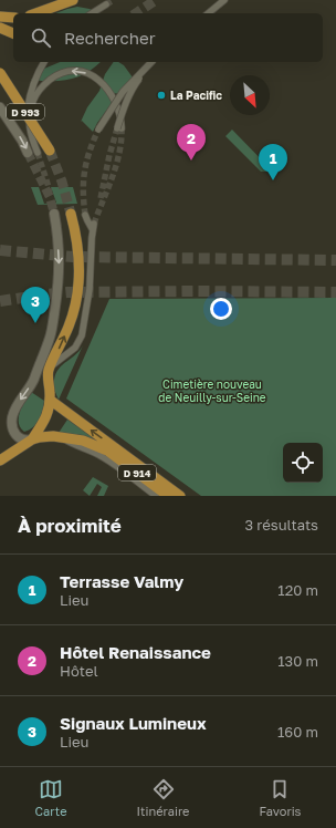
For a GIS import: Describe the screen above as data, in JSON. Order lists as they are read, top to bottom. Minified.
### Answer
{"streets":{"main road":["D 993","D 914"]},"parks":["Cimetière nouveau de Neuilly-sur-Seine"],"places":["La Pacific"],"north":"bottom right","page":{"search":"Rechercher","pins":["2","1","3"],"heading":["À proximité","3 résultats"],"list":[{"mark":"1","name":"Terrasse Valmy","note":"Lieu","value":"120 m"},{"mark":"2","name":"Hôtel Renaissance","note":"Hôtel","value":"130 m"},{"mark":"3","name":"Signaux Lumineux","note":"Lieu","value":"160 m"}],"nav":["Carte","Itinéraire","Favoris"]}}
